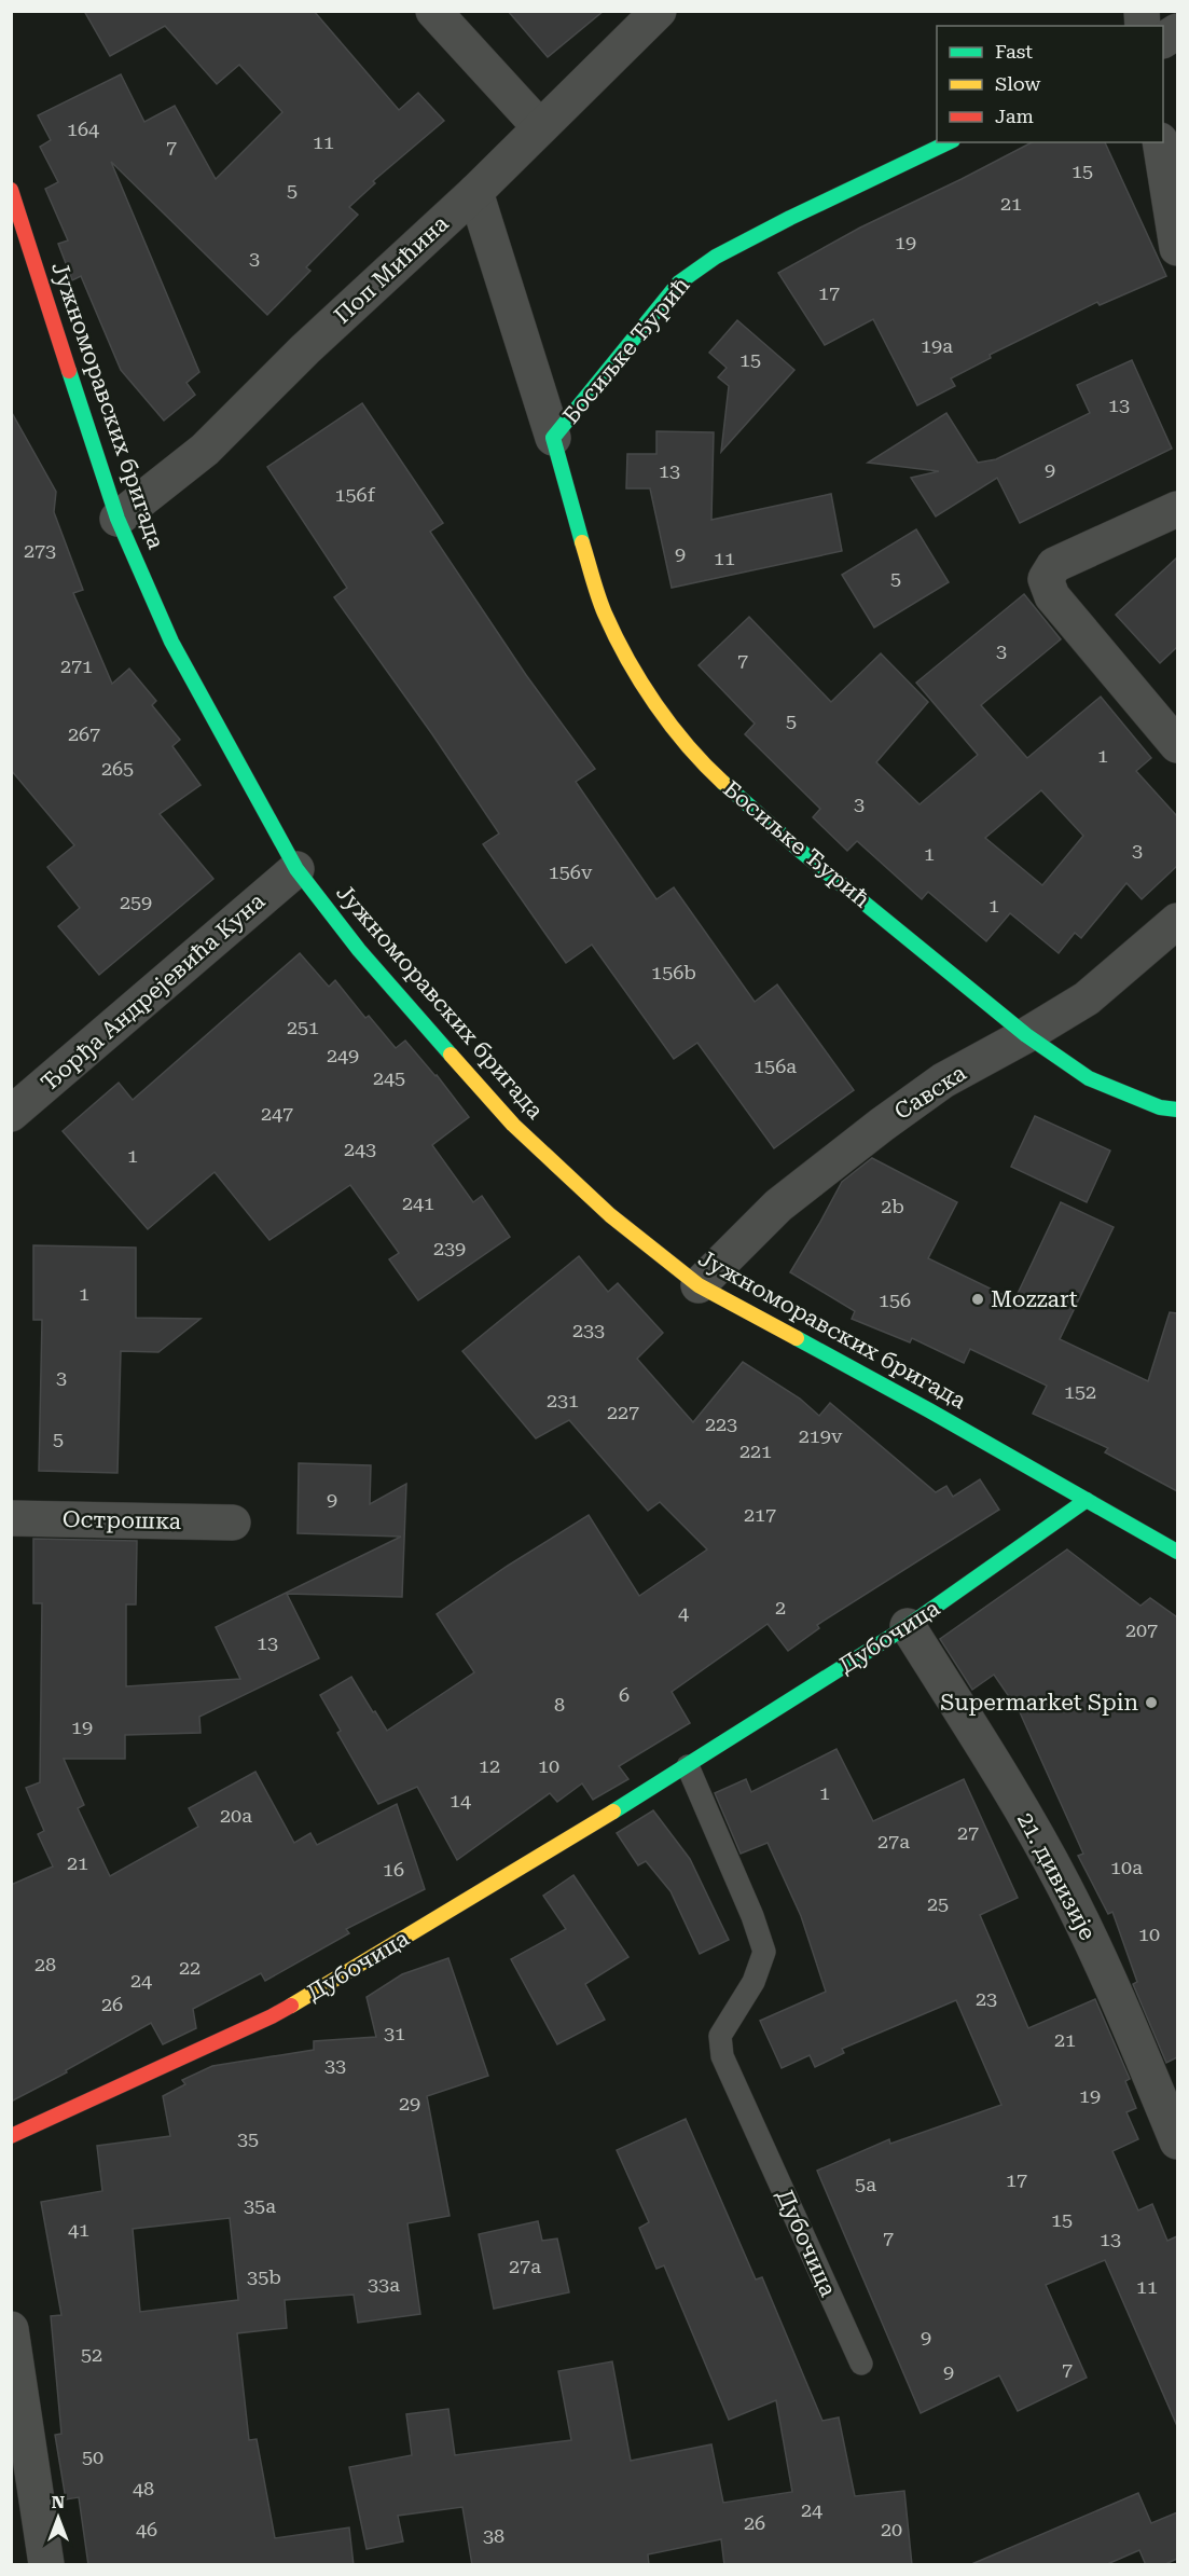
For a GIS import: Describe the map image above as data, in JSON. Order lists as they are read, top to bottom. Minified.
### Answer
{"streets":{"street":["Поп Мићина","Босиљке Ђурић","Јужноморавских бригада","Ђорђа Андрејевића Куна","Савска","Острошка","Дубочица","21. дивизије"]},"crossings":[["Поп Мићина","Јужноморавских бригада"],["Босиљке Ђурић","Савска"],["Јужноморавских бригада","Ђорђа Андрејевића Куна"],["Јужноморавских бригада","Савска"],["Јужноморавских бригада","Дубочица"],["Дубочица","21. дивизије"]],"places":["Mozzart","Supermarket Spin"],"house_numbers":["164","11","7","15","5","21","19","3","17","19a","15","13","9","13","156f","273","9","11","5","3","7","271","5","267","1","265","3","3","1","156v","259","1","156b","251","249","156a","245","247","243","1","241","2b","239","1","156","233","3","152","231","227","223","219v","5","221","9","217","2","4","207","13","6","8","19","12","10","1","14","20a","27","27a","21","10a","16","25","10","28","22","24","23","26","31","21","33","19","29","35","17","5a","35a","15","41","7","13","27a","35b","33a","11","9","52","7","9","50","48","24","26","46","20","38"],"legend":["Fast","Slow","Jam"],"north":"top"}
